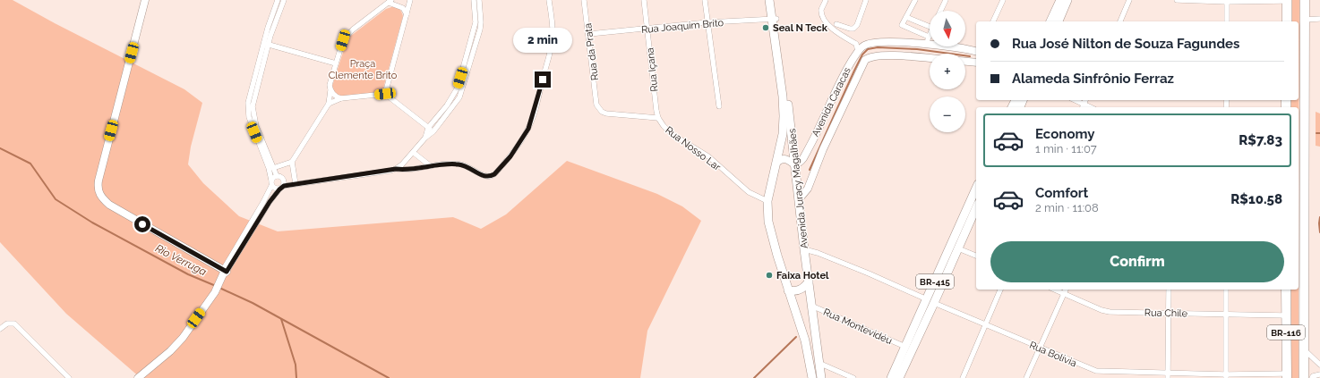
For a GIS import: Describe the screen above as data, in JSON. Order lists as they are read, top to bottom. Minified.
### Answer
{"streets":{"highway":["BR-116"],"main road":["Avenida Juracy Magalhães","BR-415"],"street":["Rua Joaquim Brito","Rua da Prata","Rua Içana","Avenida Caracas","Rua Nosso Lar","Rua Chile","Rua Montevidéu","Rua Bolívia"]},"crossings":[["Rua Joaquim Brito","Rua da Prata"],["Rua Joaquim Brito","Rua Içana"],["Rua Joaquim Brito","Avenida Juracy Magalhães"],["Rua da Prata","Rua Nosso Lar"],["Rua Içana","Rua Nosso Lar"],["Avenida Caracas","Avenida Juracy Magalhães"],["Rua Nosso Lar","Avenida Juracy Magalhães"],["Avenida Juracy Magalhães","Rua Montevidéu"],["BR-415","Rua Montevidéu"],["Rua Chile","BR-116"],["BR-116","Rua Bolívia"]],"water":["Rio Verruga"],"parks":["Praça Clemente Brito"],"places":["Seal N Teck","Faixa Hotel"],"north":"bottom","page":{"map_buttons":["+","−"],"banner":["Rua José Nilton de Souza Fagundes","Alameda Sinfrônio Ferraz"],"bubble":"2 min","list":[{"name":"Economy","note":"1 min · 11:07","value":"R$7.83"},{"name":"Comfort","note":"2 min · 11:08","value":"R$10.58"}],"buttons":"Confirm"}}
